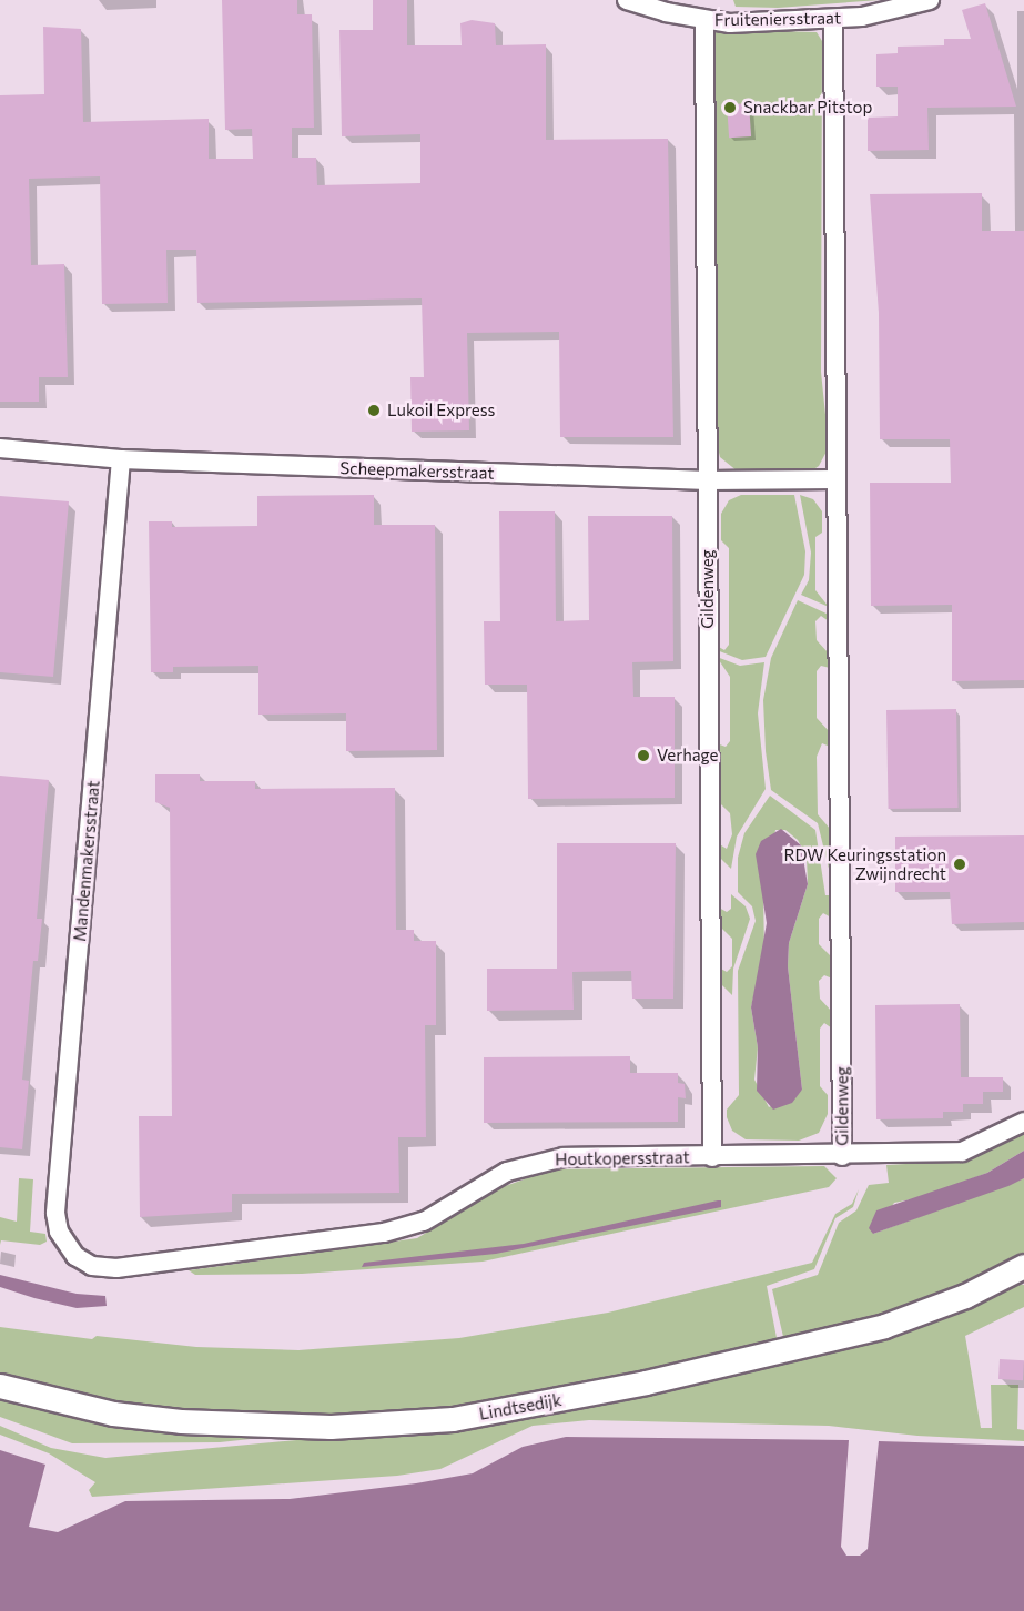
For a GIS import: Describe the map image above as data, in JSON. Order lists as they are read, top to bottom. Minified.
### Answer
{"streets":{"street":["Fruiteniersstraat","Scheepmakersstraat","Gildenweg","Mandenmakersstraat","Houtkopersstraat","Lindtsedijk"]},"crossings":[["Fruiteniersstraat","Gildenweg"],["Scheepmakersstraat","Gildenweg"],["Scheepmakersstraat","Mandenmakersstraat"],["Gildenweg","Houtkopersstraat"],["Mandenmakersstraat","Houtkopersstraat"]],"places":["Snackbar Pitstop","Lukoil Express","Verhage","RDW Keuringsstation Zwijndrecht"]}
